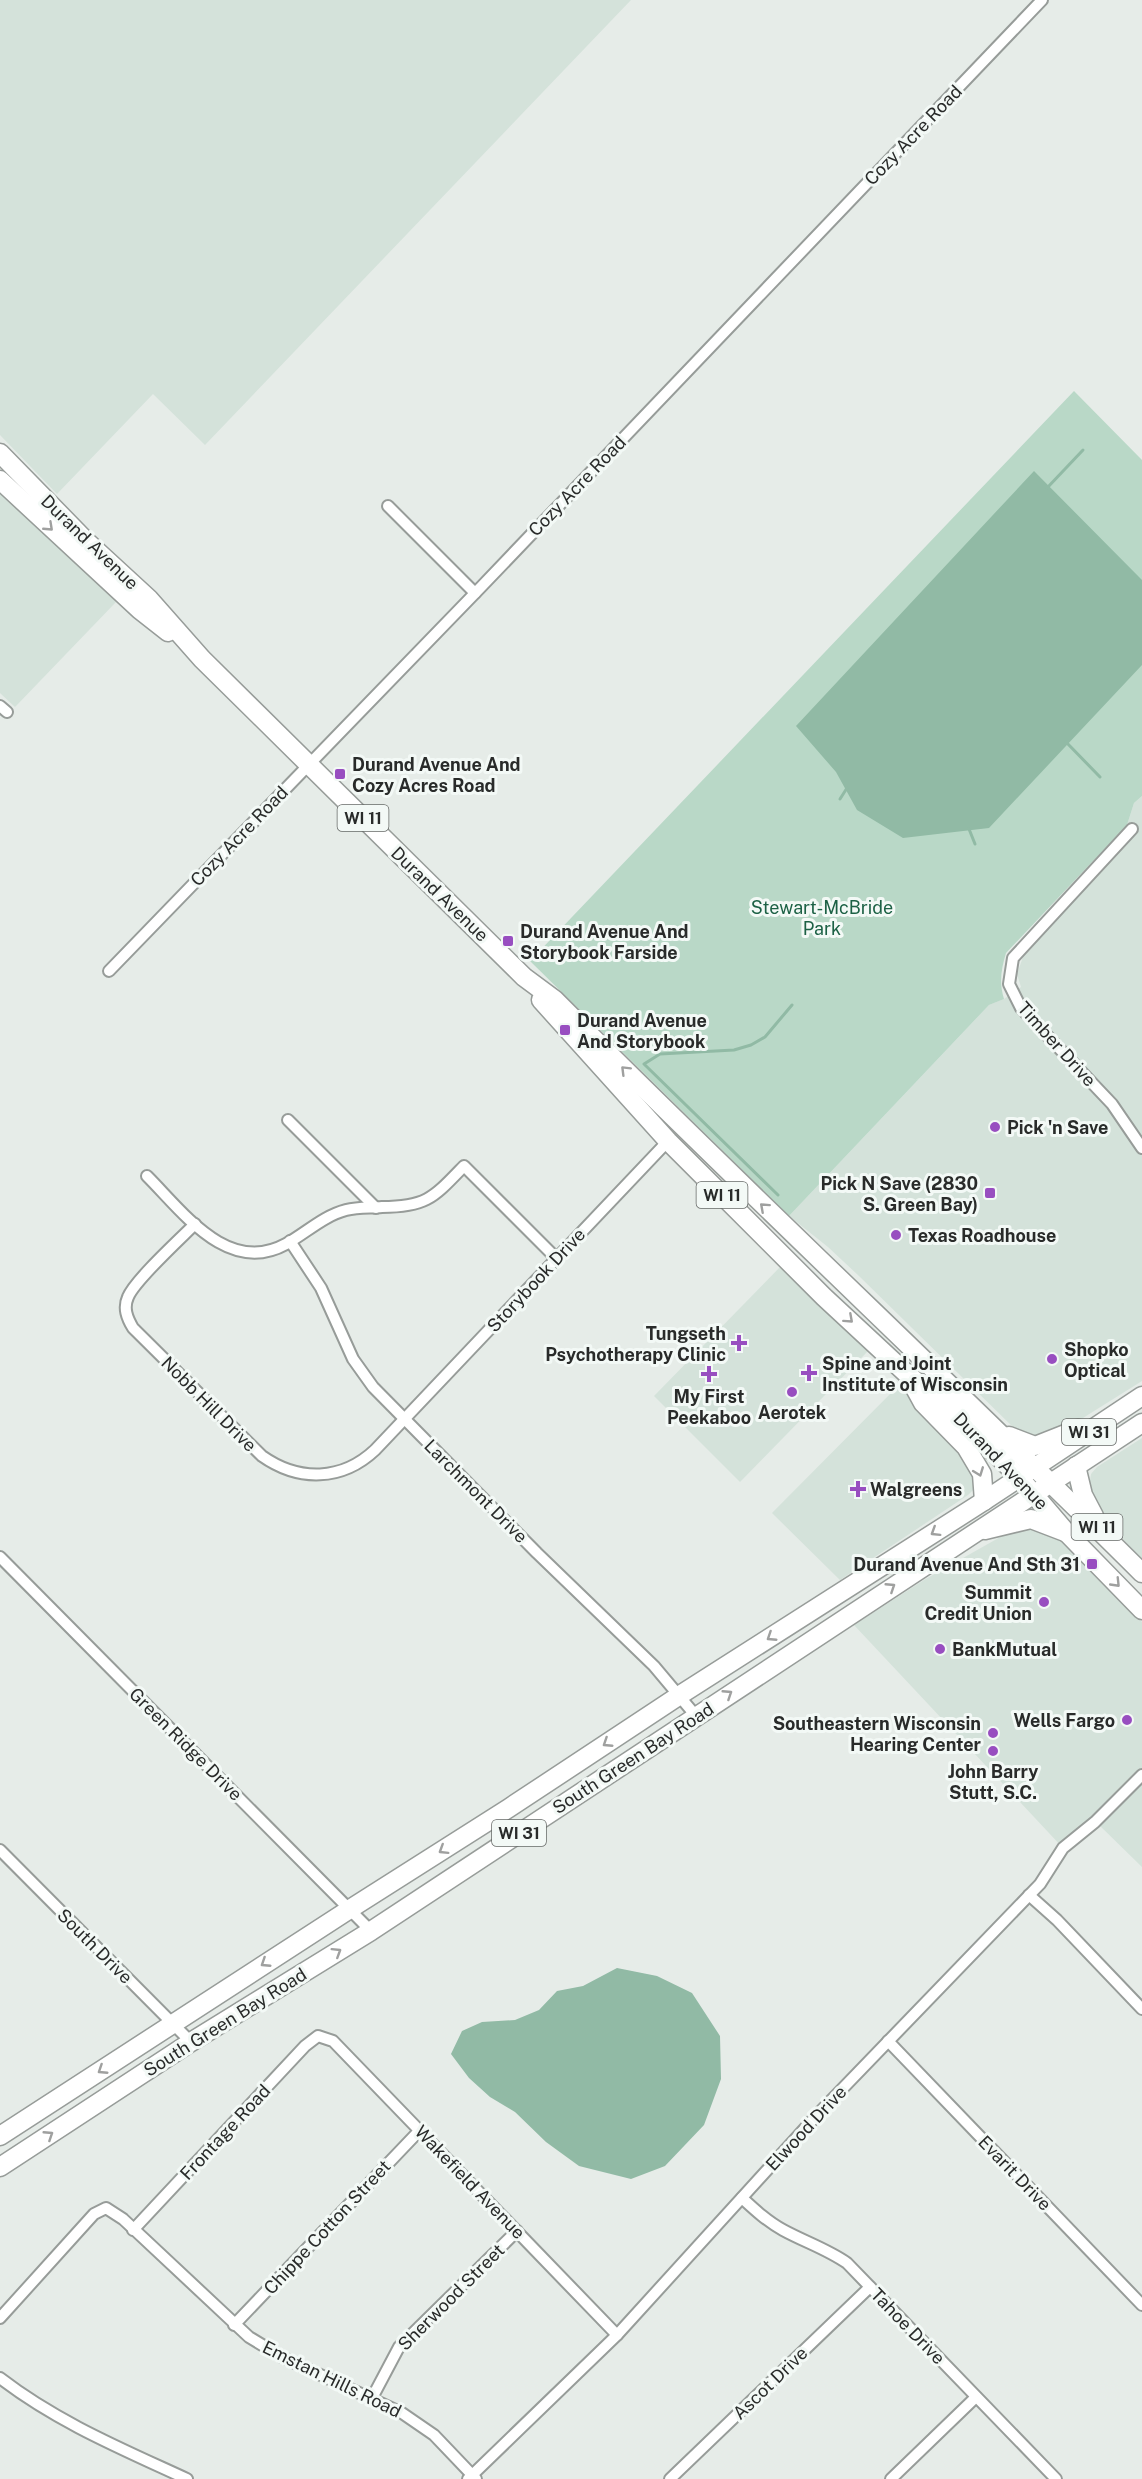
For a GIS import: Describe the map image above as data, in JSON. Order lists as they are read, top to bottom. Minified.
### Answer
{"streets":{"main road":["Durand Avenue","WI 11","WI 31","South Green Bay Road"],"street":["Cozy Acre Road","Timber Drive","Storybook Drive","Nobb Hill Drive","Larchmont Drive","Green Ridge Drive","South Drive","Elwood Drive","Frontage Road","Evarit Drive","Wakefield Avenue","Chippe Cotton Street","Sherwood Street","Tahoe Drive","Emstan Hills Road","Ascot Drive"]},"crossings":[["Cozy Acre Road","Durand Avenue"],["Durand Avenue","Storybook Drive"],["Durand Avenue","South Green Bay Road"],["Storybook Drive","Nobb Hill Drive"],["Storybook Drive","Larchmont Drive"],["Nobb Hill Drive","Larchmont Drive"],["Larchmont Drive","South Green Bay Road"],["Green Ridge Drive","South Green Bay Road"],["South Green Bay Road","South Drive"],["Elwood Drive","Evarit Drive"],["Elwood Drive","Wakefield Avenue"],["Elwood Drive","Tahoe Drive"],["Elwood Drive","Emstan Hills Road"],["Frontage Road","Wakefield Avenue"],["Frontage Road","Emstan Hills Road"],["Wakefield Avenue","Chippe Cotton Street"],["Wakefield Avenue","Sherwood Street"],["Chippe Cotton Street","Emstan Hills Road"],["Sherwood Street","Emstan Hills Road"],["Tahoe Drive","Ascot Drive"]],"parks":["Stewart-McBride Park"],"places":{"transit":["Durand Avenue And Cozy Acres Road","Durand Avenue And Storybook Farside","Durand Avenue And Storybook","Pick N Save (2830 S. Green Bay)","Durand Avenue And Sth 31"],"other":["Pick 'n Save","Texas Roadhouse","Shopko Optical","Aerotek","Summit Credit Union","BankMutual","Wells Fargo","Southeastern Wisconsin Hearing Center","John Barry Stutt, S.C."],"health":["Tungseth Psychotherapy Clinic","Spine and Joint Institute of Wisconsin","My First Peekaboo","Walgreens"]}}
